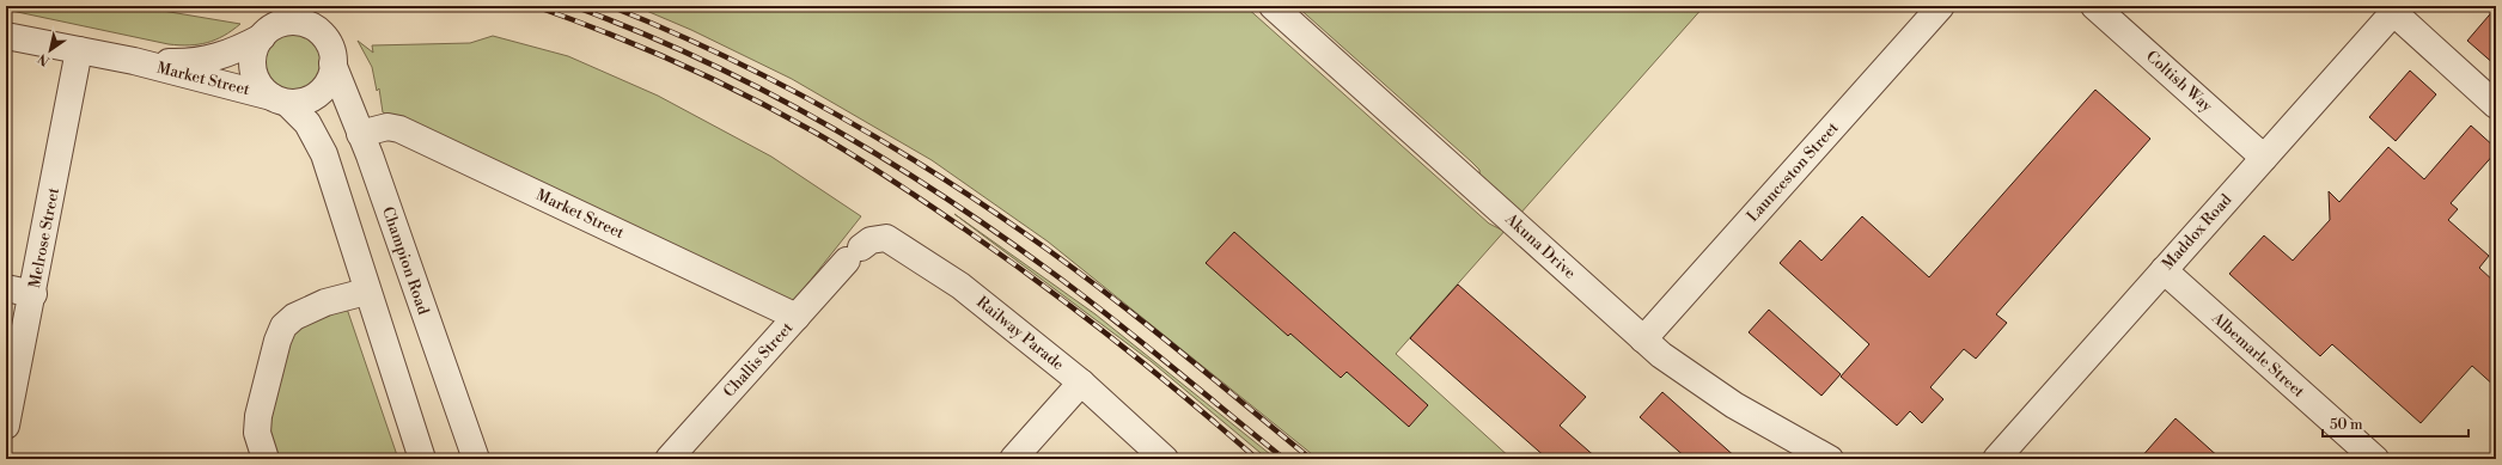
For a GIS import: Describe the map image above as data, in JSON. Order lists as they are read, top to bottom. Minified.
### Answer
{"streets":{"street":["Market Street","Coltish Way","Launceston Street","Maddox Road","Melrose Street","Akuna Drive","Champion Road","Railway Parade","Albemarle Street","Challis Street"]},"crossings":[["Market Street","Melrose Street"],["Market Street","Champion Road"],["Market Street","Challis Street"],["Coltish Way","Maddox Road"],["Launceston Street","Akuna Drive"],["Maddox Road","Albemarle Street"],["Railway Parade","Challis Street"]],"scale_bar":"50 m","north":"bottom left"}
